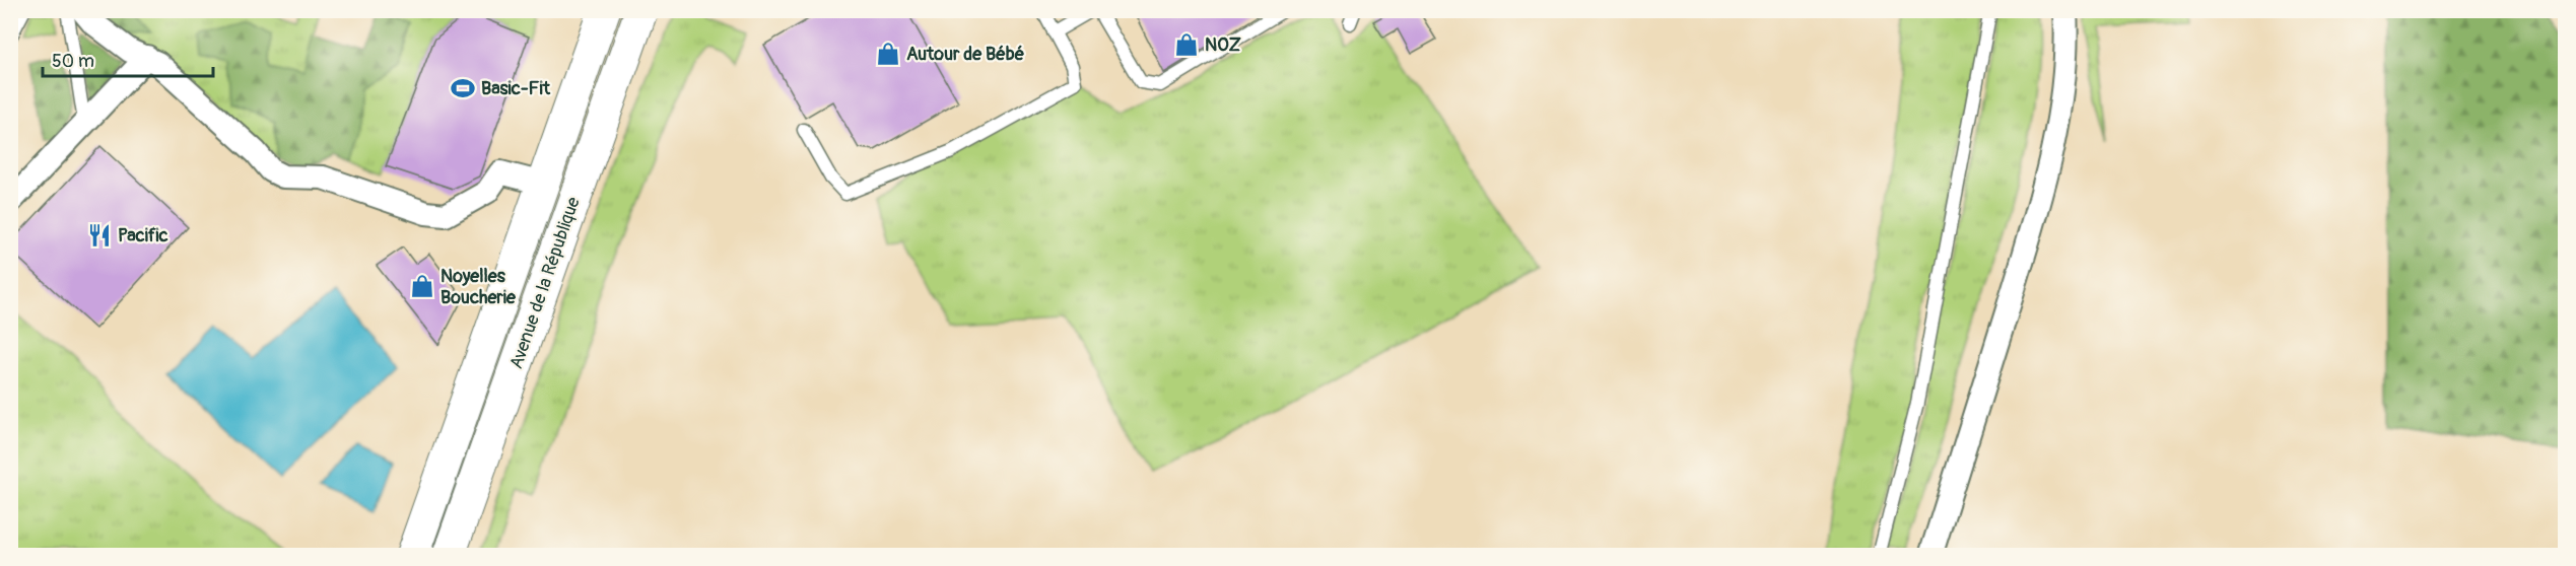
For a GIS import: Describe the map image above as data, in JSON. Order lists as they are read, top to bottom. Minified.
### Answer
{"streets":{"main road":["Avenue de la République"]},"places":{"shop":["NOZ","Autour de Bébé","Noyelles Boucherie"],"sports":["Basic-Fit"],"restaurant":["Pacific"]},"scale_bar":"50 m"}
